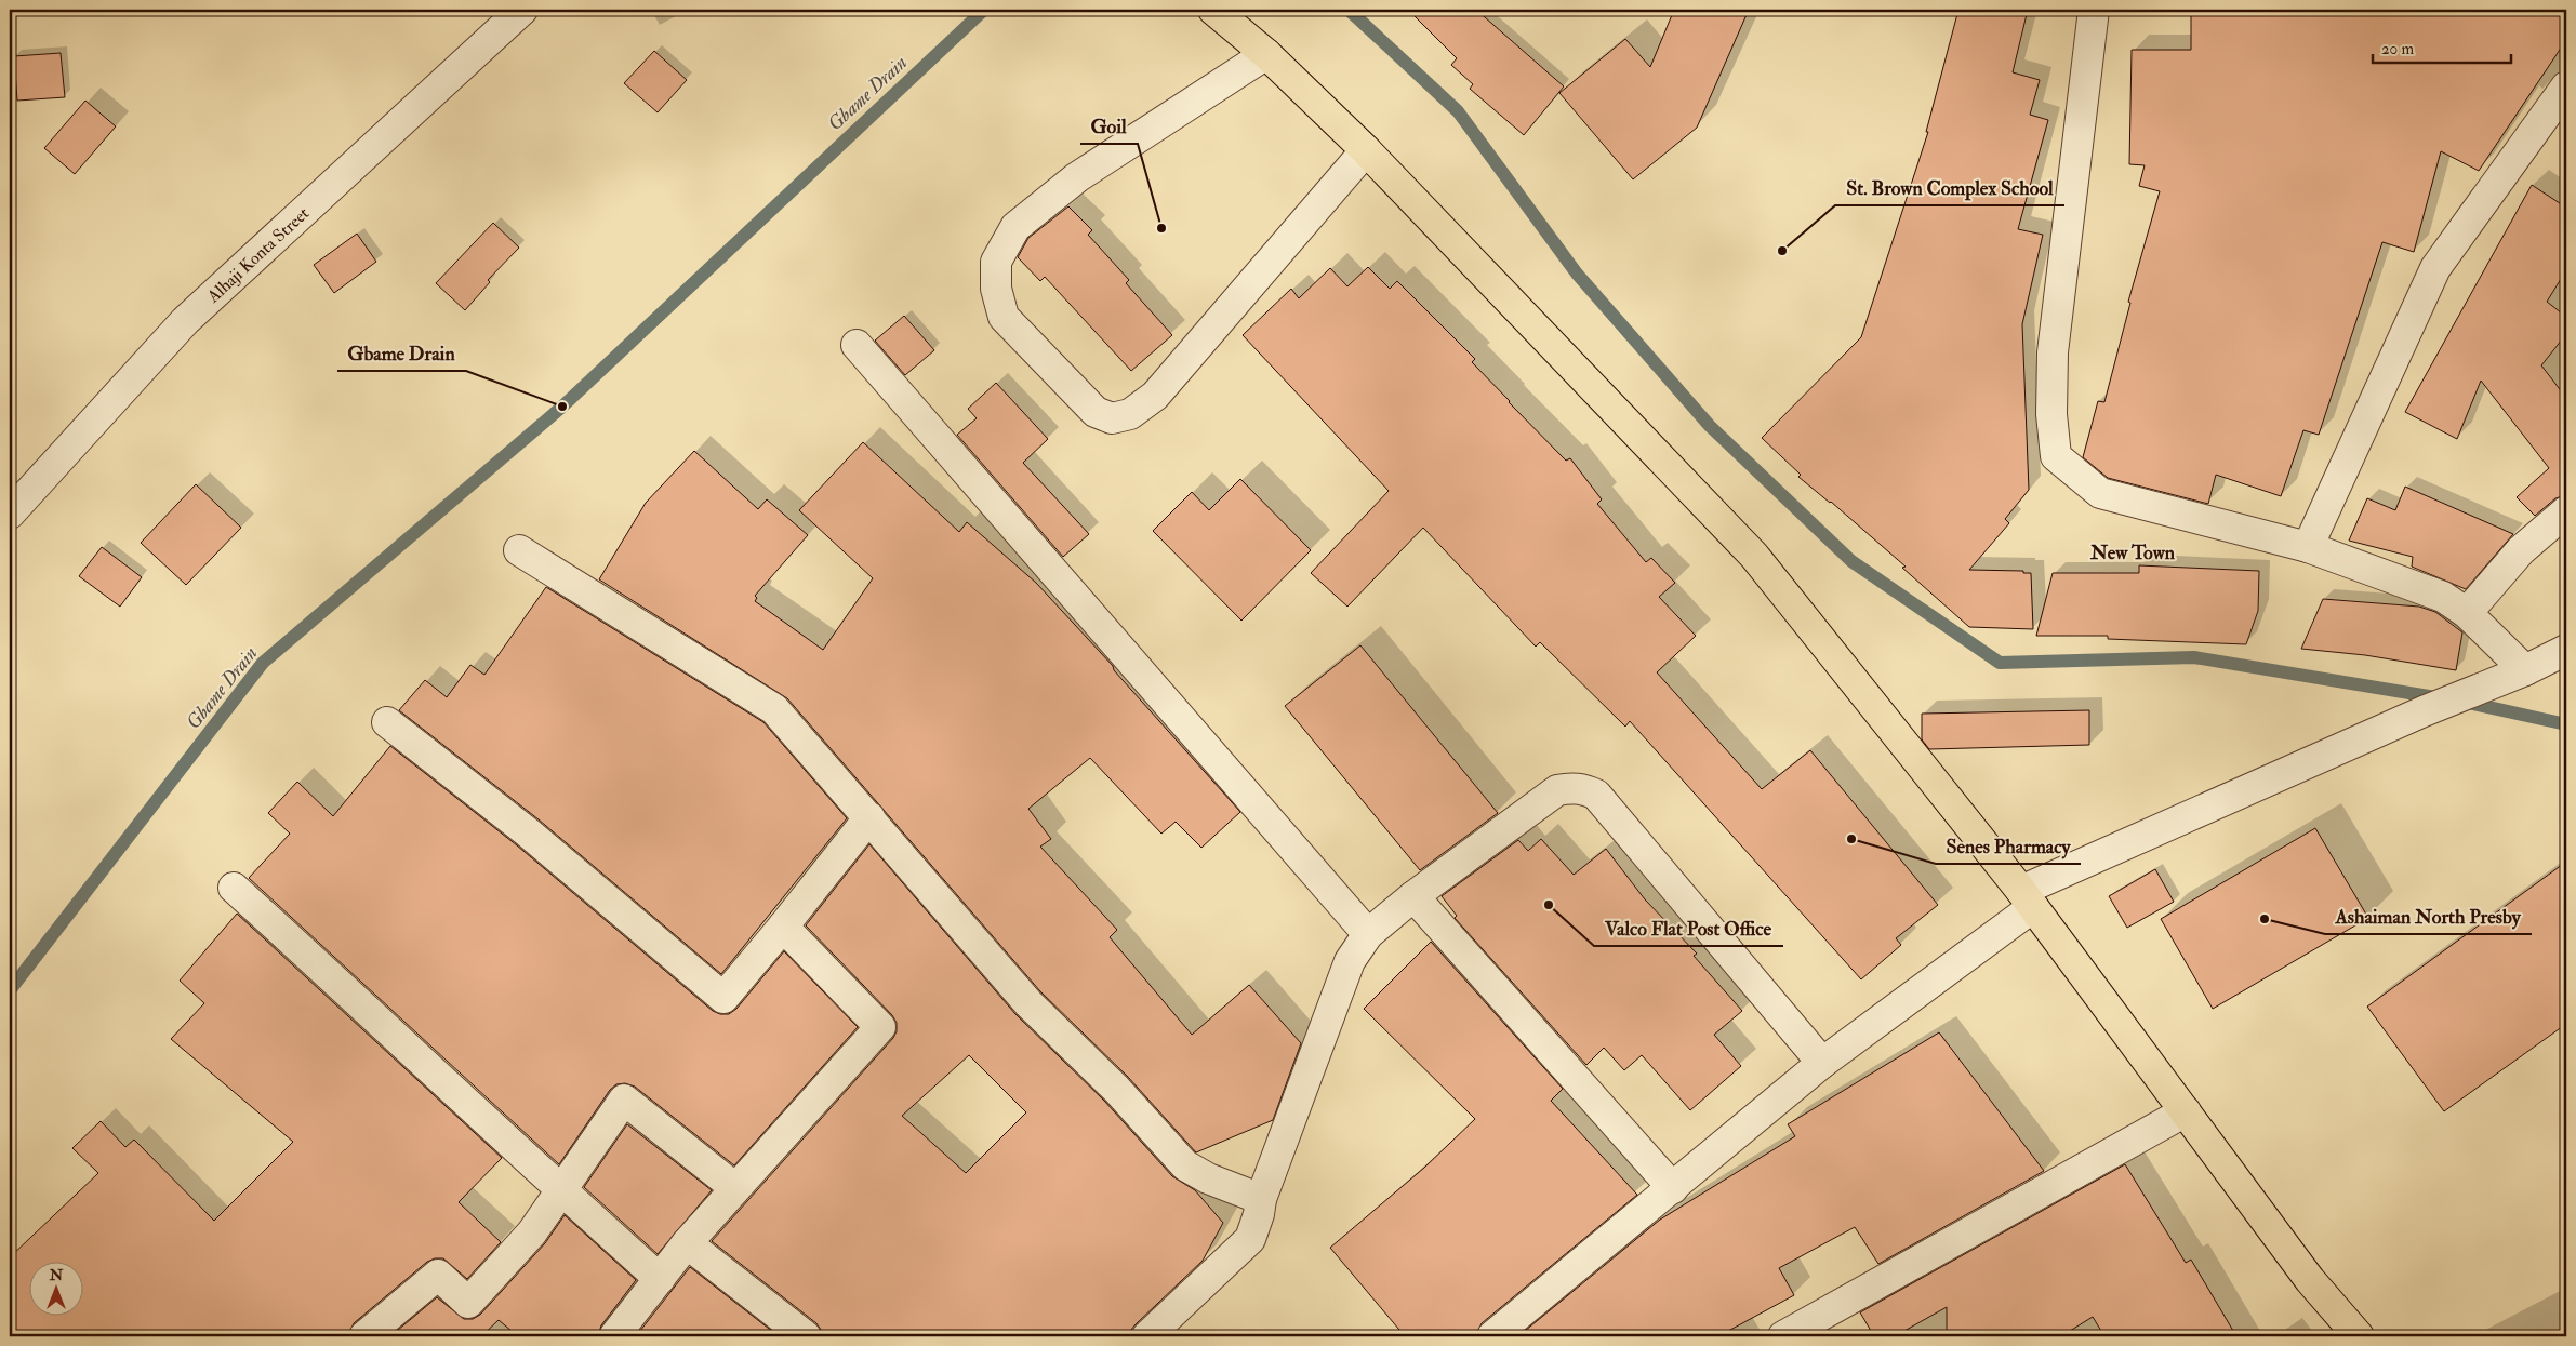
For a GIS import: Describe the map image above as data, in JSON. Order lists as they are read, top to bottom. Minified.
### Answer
{"streets":{"street":["Alhaji Konta Street"]},"districts":["New Town"],"water":["Gbame Drain"],"places":["Goil","St. Brown Complex School","Gbame Drain","Senes Pharmacy","Valco Flat Post Office","Ashaiman North Presby"],"scale_bar":"20 m","north":"top"}
